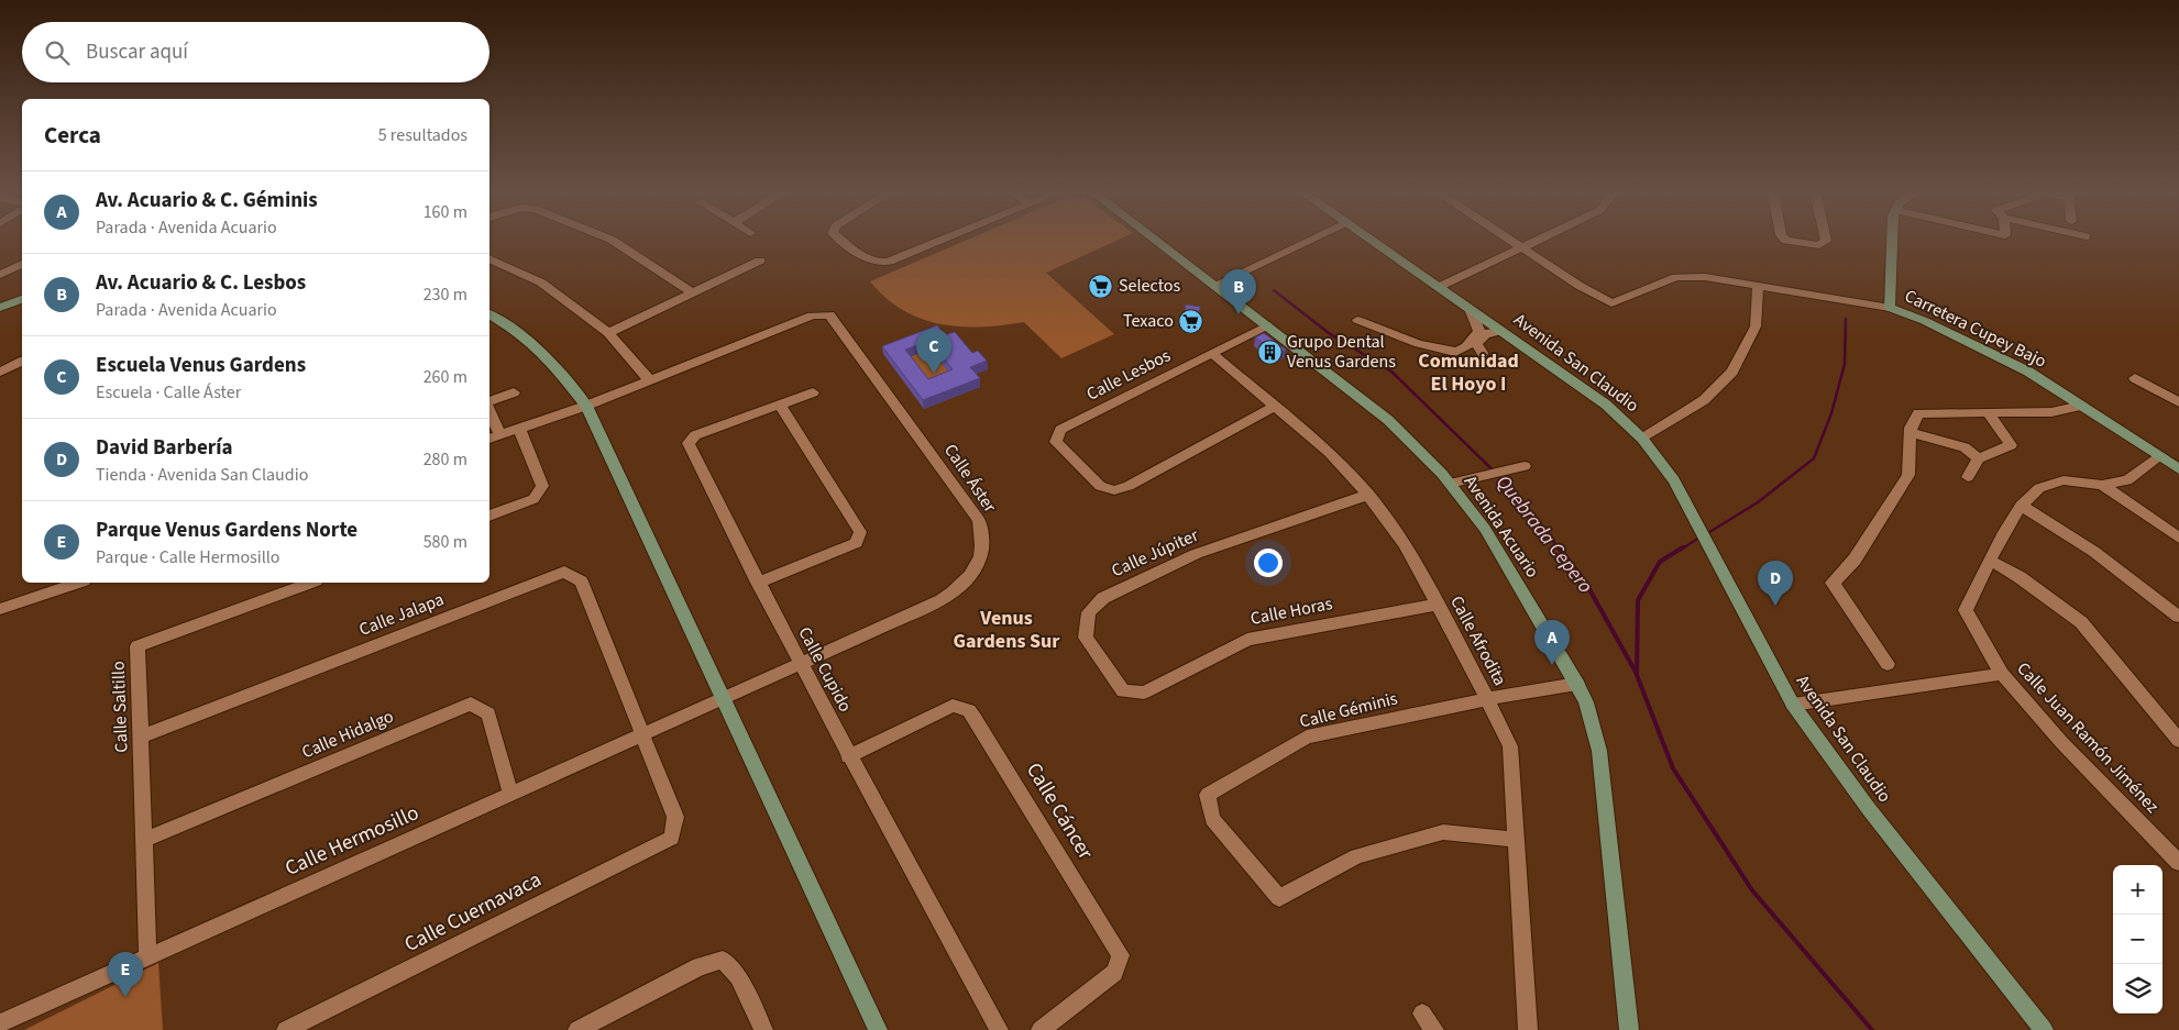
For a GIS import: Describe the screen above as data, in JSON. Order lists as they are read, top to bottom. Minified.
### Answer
{"streets":{"street":["Carretera Cupey Bajo","Avenida San Claudio","Calle Lesbos","Calle Áster","Avenida Acuario","Calle Júpiter","Calle Horas","Calle Jalapa","Calle Afrodita","Calle Cupido","Calle Saltillo","Calle Géminis","Calle Hidalgo","Calle Juan Ramón Jiménez","Calle Cáncer","Calle Hermosillo","Calle Cuernavaca"]},"crossings":[["Carretera Cupey Bajo","Calle Juan Ramón Jiménez"],["Calle Lesbos","Avenida Acuario"],["Calle Lesbos","Calle Afrodita"],["Calle Áster","Calle Cupido"],["Calle Áster","Calle Hermosillo"],["Avenida Acuario","Calle Géminis"],["Calle Júpiter","Calle Horas"],["Calle Júpiter","Calle Afrodita"],["Calle Horas","Calle Afrodita"],["Calle Jalapa","Calle Saltillo"],["Calle Jalapa","Calle Hermosillo"],["Calle Jalapa","Calle Cuernavaca"],["Calle Afrodita","Calle Géminis"],["Calle Cupido","Calle Cáncer"],["Calle Saltillo","Calle Hidalgo"],["Calle Saltillo","Calle Hermosillo"],["Calle Hidalgo","Calle Hermosillo"]],"districts":["Comunidad El Hoyo I","Venus Gardens Sur"],"water":["Quebrada Cepero"],"places":{"supermarket":["Selectos","Texaco"],"building":["Grupo Dental Venus Gardens"]},"page":{"search":"Buscar aquí","heading":["Cerca","5 resultados"],"list":[{"mark":"A","name":"Av. Acuario & C. Géminis","note":"Parada · Avenida Acuario","value":"160 m"},{"mark":"B","name":"Av. Acuario & C. Lesbos","note":"Parada · Avenida Acuario","value":"230 m"},{"mark":"C","name":"Escuela Venus Gardens","note":"Escuela · Calle Áster","value":"260 m"},{"mark":"D","name":"David Barbería","note":"Tienda · Avenida San Claudio","value":"280 m"},{"mark":"E","name":"Parque Venus Gardens Norte","note":"Parque · Calle Hermosillo","value":"580 m"}],"pins":["B","C","D","A","E"],"map_buttons":["+","−"]}}
